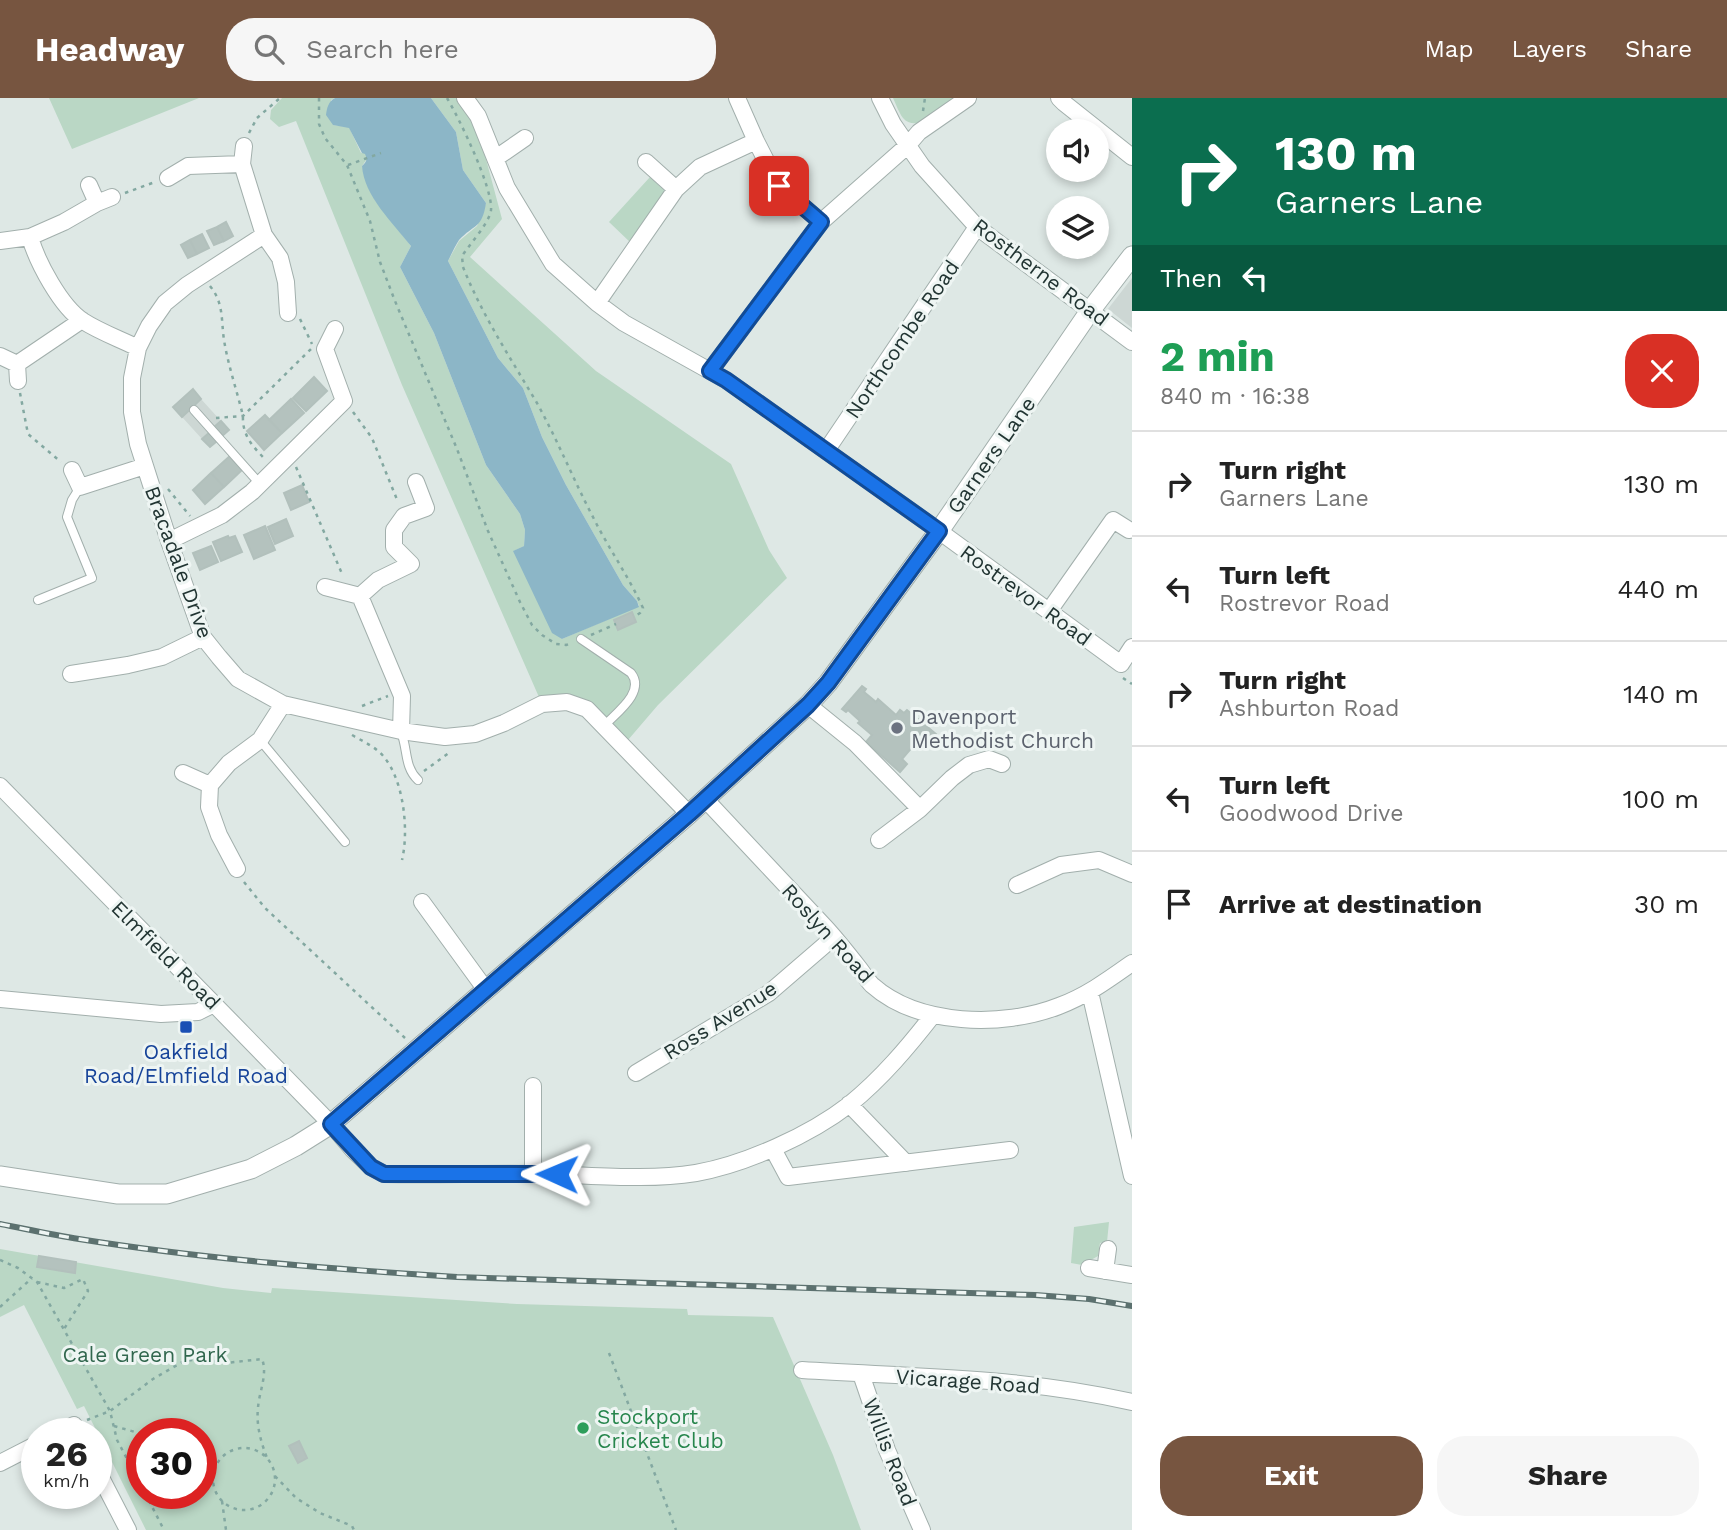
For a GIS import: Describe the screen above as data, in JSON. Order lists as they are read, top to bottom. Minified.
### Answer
{"streets":{"street":["Rostherne Road","Northcombe Road","Garners Lane","Bracadale Drive","Rostrevor Road","Roslyn Road","Elmfield Road","Ross Avenue","Vicarage Road","Willis Road"]},"crossings":[["Rostherne Road","Northcombe Road"],["Rostherne Road","Garners Lane"],["Northcombe Road","Rostrevor Road"],["Garners Lane","Bracadale Drive"],["Garners Lane","Rostrevor Road"],["Garners Lane","Roslyn Road"],["Garners Lane","Elmfield Road"],["Roslyn Road","Elmfield Road"],["Roslyn Road","Ross Avenue"],["Vicarage Road","Willis Road"]],"parks":["Cale Green Park"],"places":{"other":["Davenport Methodist Church","Stockport Cricket Club"],"transit":["Oakfield Road/Elmfield Road"]},"page":{"header":"Headway","search":"Search here","nav":["Map","Layers","Share"],"turn":["130 m","Garners Lane"],"then":"Then","heading":["2 min","840 m · 16:38"],"list":[{"name":"Turn right","note":"Garners Lane","value":"130 m"},{"name":"Turn left","note":"Rostrevor Road","value":"440 m"},{"name":"Turn right","note":"Ashburton Road","value":"140 m"},{"name":"Turn left","note":"Goodwood Drive","value":"100 m"},{"name":"Arrive at destination","value":"30 m"}],"speed":"26 km/h","limit":"30","buttons":["Exit","Share"]}}
